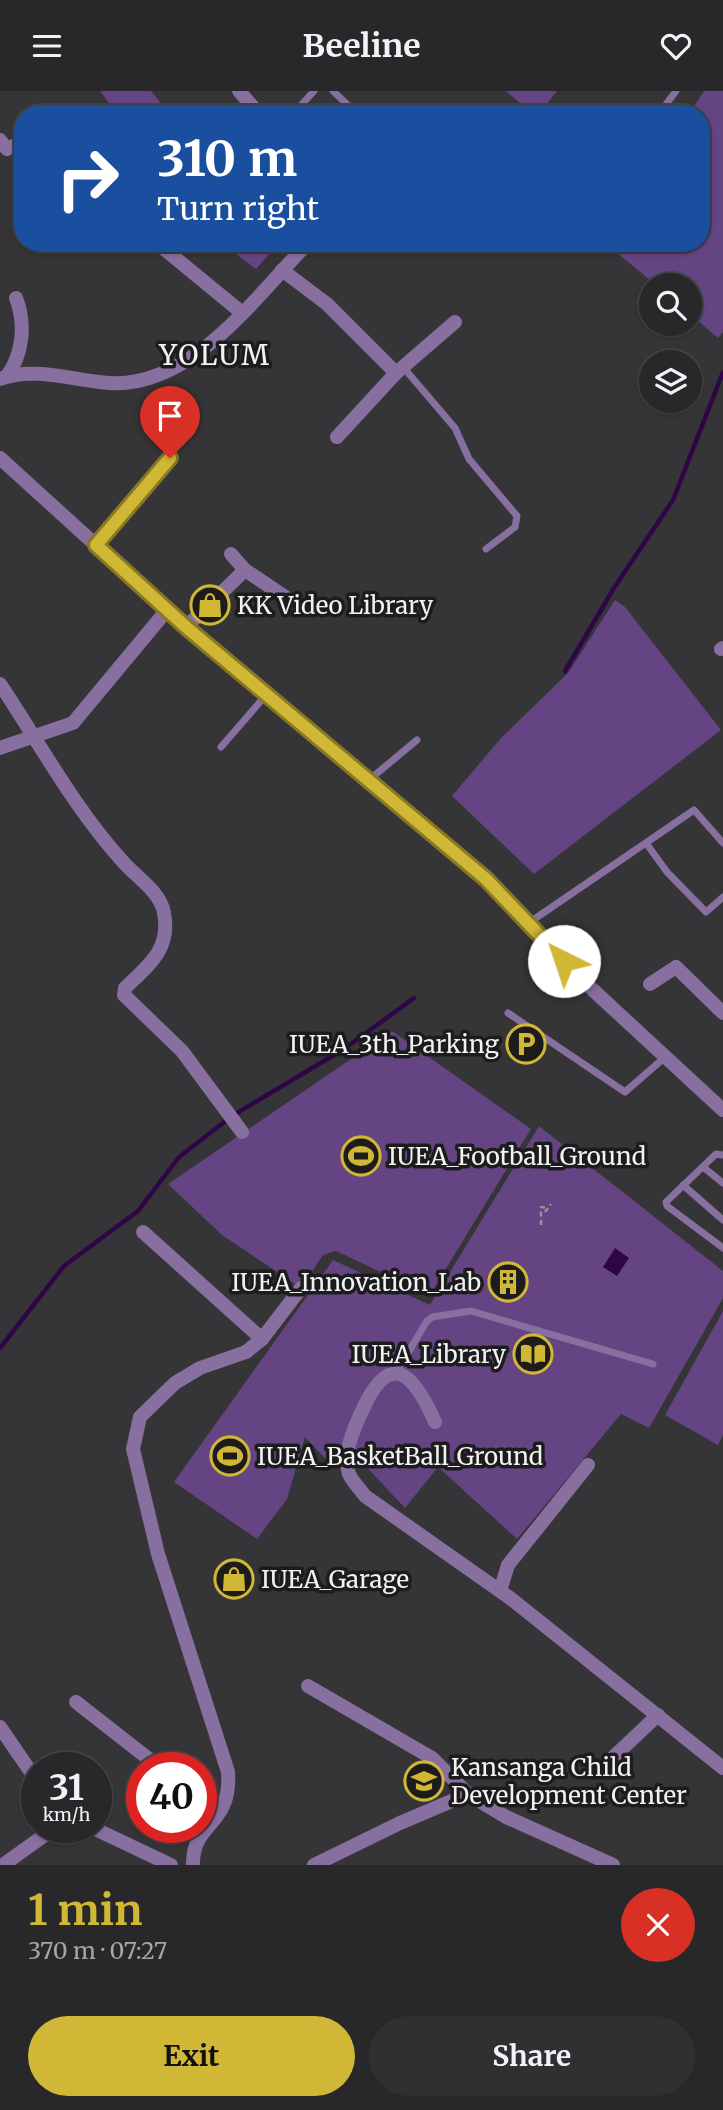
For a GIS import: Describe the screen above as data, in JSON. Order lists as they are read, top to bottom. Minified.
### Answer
{"districts":["YOLUM"],"places":{"shop":["KK Video Library","IUEA_Garage"],"parking":["IUEA_3th_Parking"],"sports":["IUEA_Football_Ground","IUEA_BasketBall_Ground"],"building":["IUEA_Innovation_Lab"],"library":["IUEA_Library"],"school or university":["Kansanga Child Development Center"]},"page":{"header":"Beeline","turn":["310 m","Turn right"],"speed":"31 km/h","limit":"40","heading":["1 min","370 m · 07:27"],"buttons":["Exit","Share"]}}
